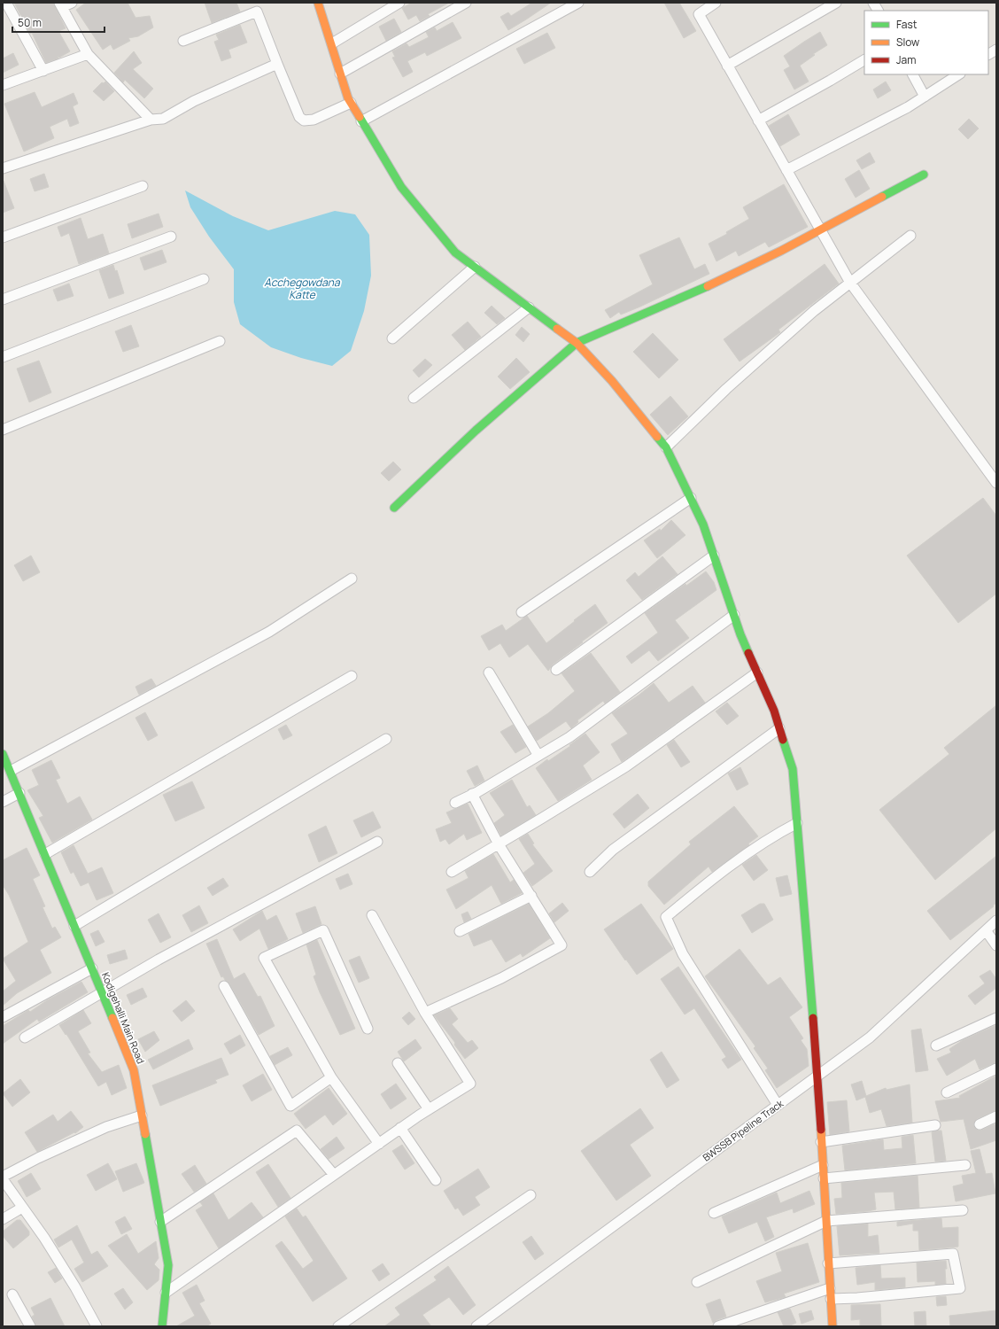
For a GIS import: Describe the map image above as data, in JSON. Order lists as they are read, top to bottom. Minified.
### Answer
{"streets":{"street":["Kodigehalli Main Road","BWSSB Pipeline Track"]},"water":["Acchegowdana Katte"],"legend":["Fast","Slow","Jam"],"scale_bar":"50 m"}
